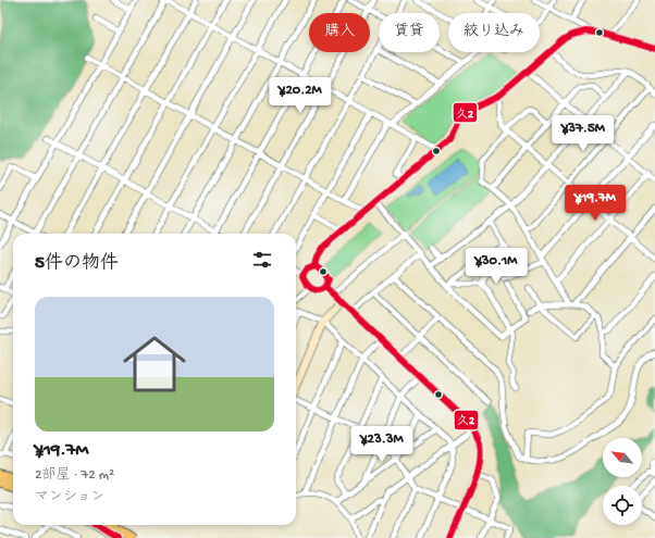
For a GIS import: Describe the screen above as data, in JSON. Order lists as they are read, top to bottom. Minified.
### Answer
{"lines":["transit line 久2"],"north":"top left","page":{"chip":["購入","賃貸","絞り込み"],"price":["¥20.2M","¥37.5M","¥19.7M","¥30.1M","¥23.3M"],"heading":"5件の物件","list":[{"name":"¥19.7M","note":"2部屋 · 72 m² · マンション"}]}}
